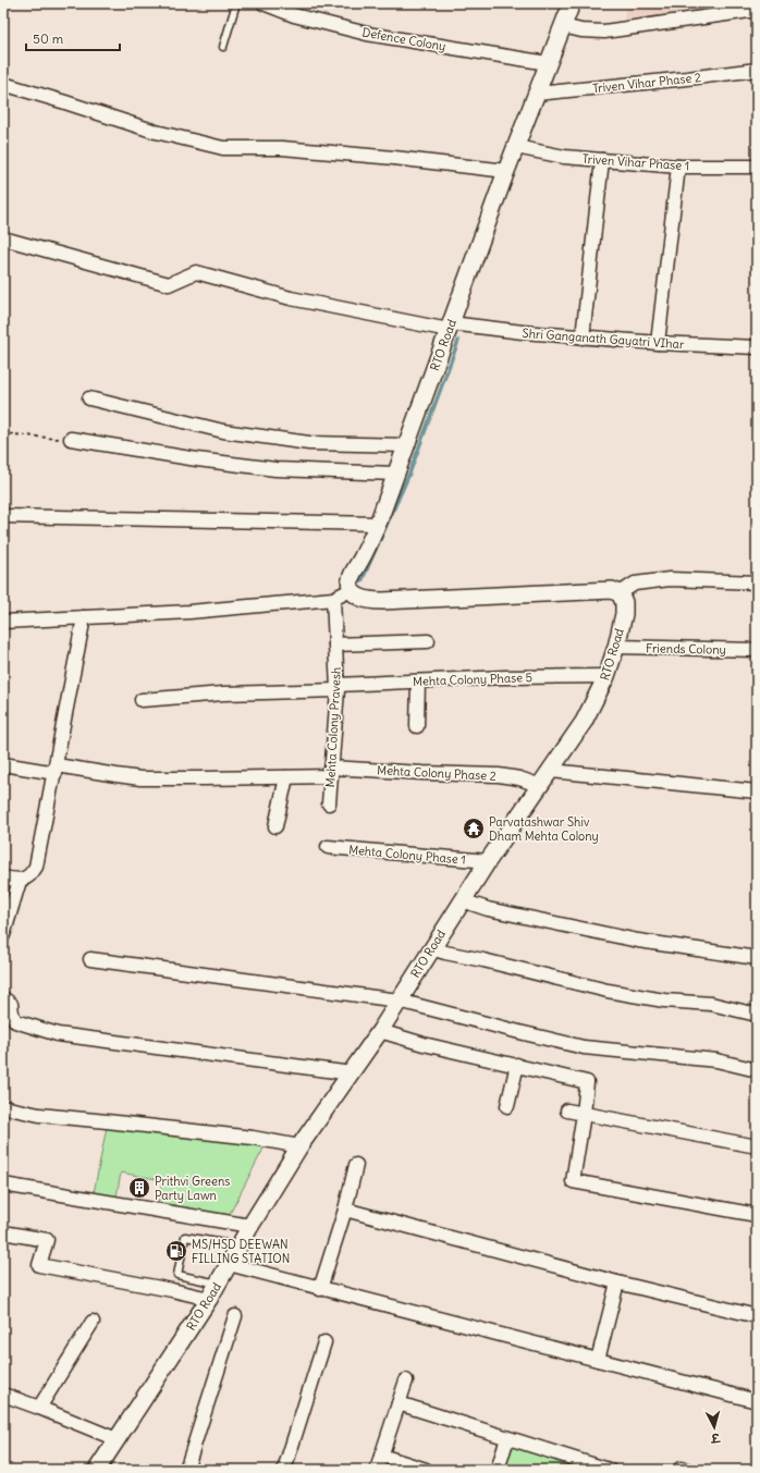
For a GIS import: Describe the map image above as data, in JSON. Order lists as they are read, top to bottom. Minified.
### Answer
{"streets":{"street":["Defence Colony","Triven Vihar Phase 2","Triven Vihar Phase 1","Shri Ganganath Gayatri VIhar","RTO Road","Friends Colony","Mehta Colony Phase 5","Mehta Colony Pravesh","Mehta Colony Phase 2","Mehta Colony Phase 1"]},"crossings":[["Defence Colony","RTO Road"],["Triven Vihar Phase 2","RTO Road"],["Triven Vihar Phase 1","RTO Road"],["Shri Ganganath Gayatri VIhar","RTO Road"],["RTO Road","Friends Colony"],["RTO Road","Mehta Colony Phase 5"],["RTO Road","Mehta Colony Phase 2"],["RTO Road","Mehta Colony Phase 1"],["Mehta Colony Phase 5","Mehta Colony Pravesh"],["Mehta Colony Pravesh","Mehta Colony Phase 2"]],"places":{"temple":["Parvatashwar Shiv Dham Mehta Colony"],"building":["Prithvi Greens Party Lawn"],"fuel station":["MS/HSD DEEWAN FILLING STATION"]},"scale_bar":"50 m","north":"bottom"}
